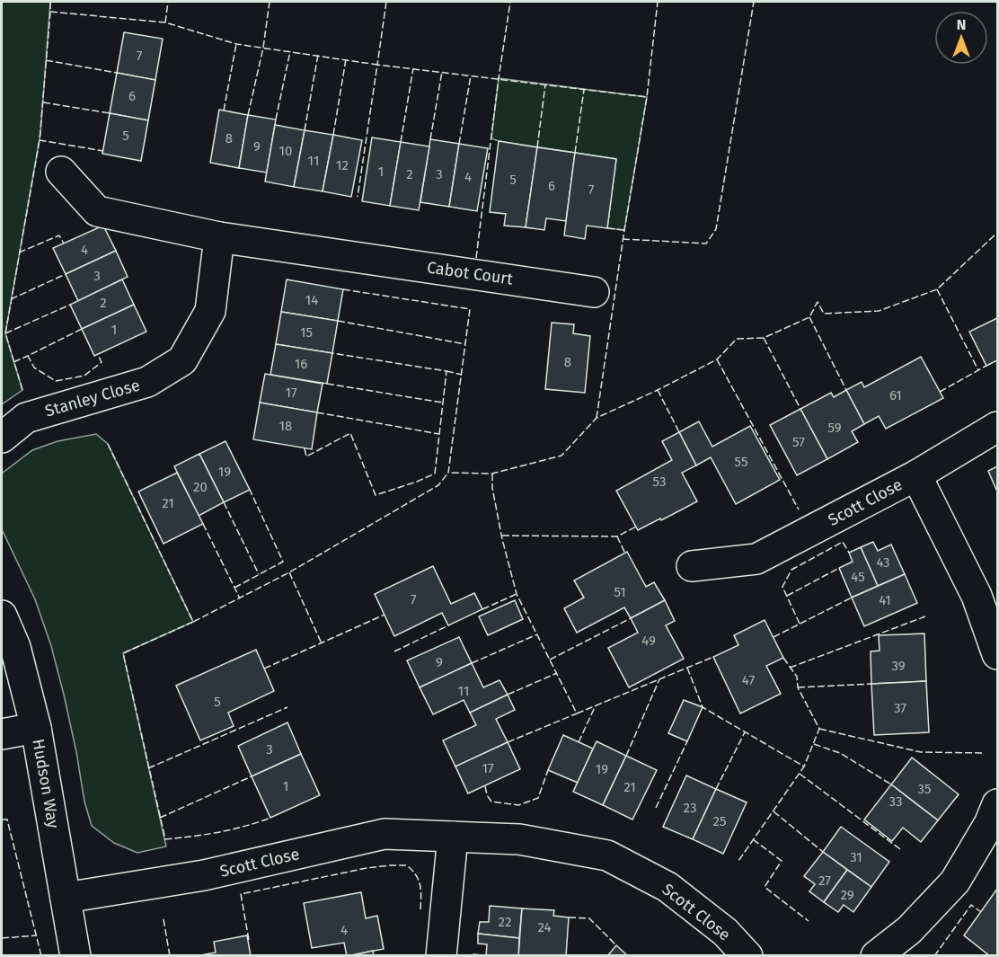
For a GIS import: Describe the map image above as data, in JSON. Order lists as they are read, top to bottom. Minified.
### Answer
{"streets":{"street":["Cabot Court","Stanley Close","Scott Close","Hudson Way"]},"crossings":[["Cabot Court","Stanley Close"],["Scott Close","Hudson Way"]],"house_numbers":["7","6","5","8","9","10","11","12","1","2","3","4","5","6","7","4","3","14","2","1","15","8","16","17","61","18","59","57","55","19","53","20","21","43","45","51","7","41","49","9","39","47","11","5","37","3","17","19","1","21","35","33","23","25","31","27","29","22","24","4"],"north":"top"}
